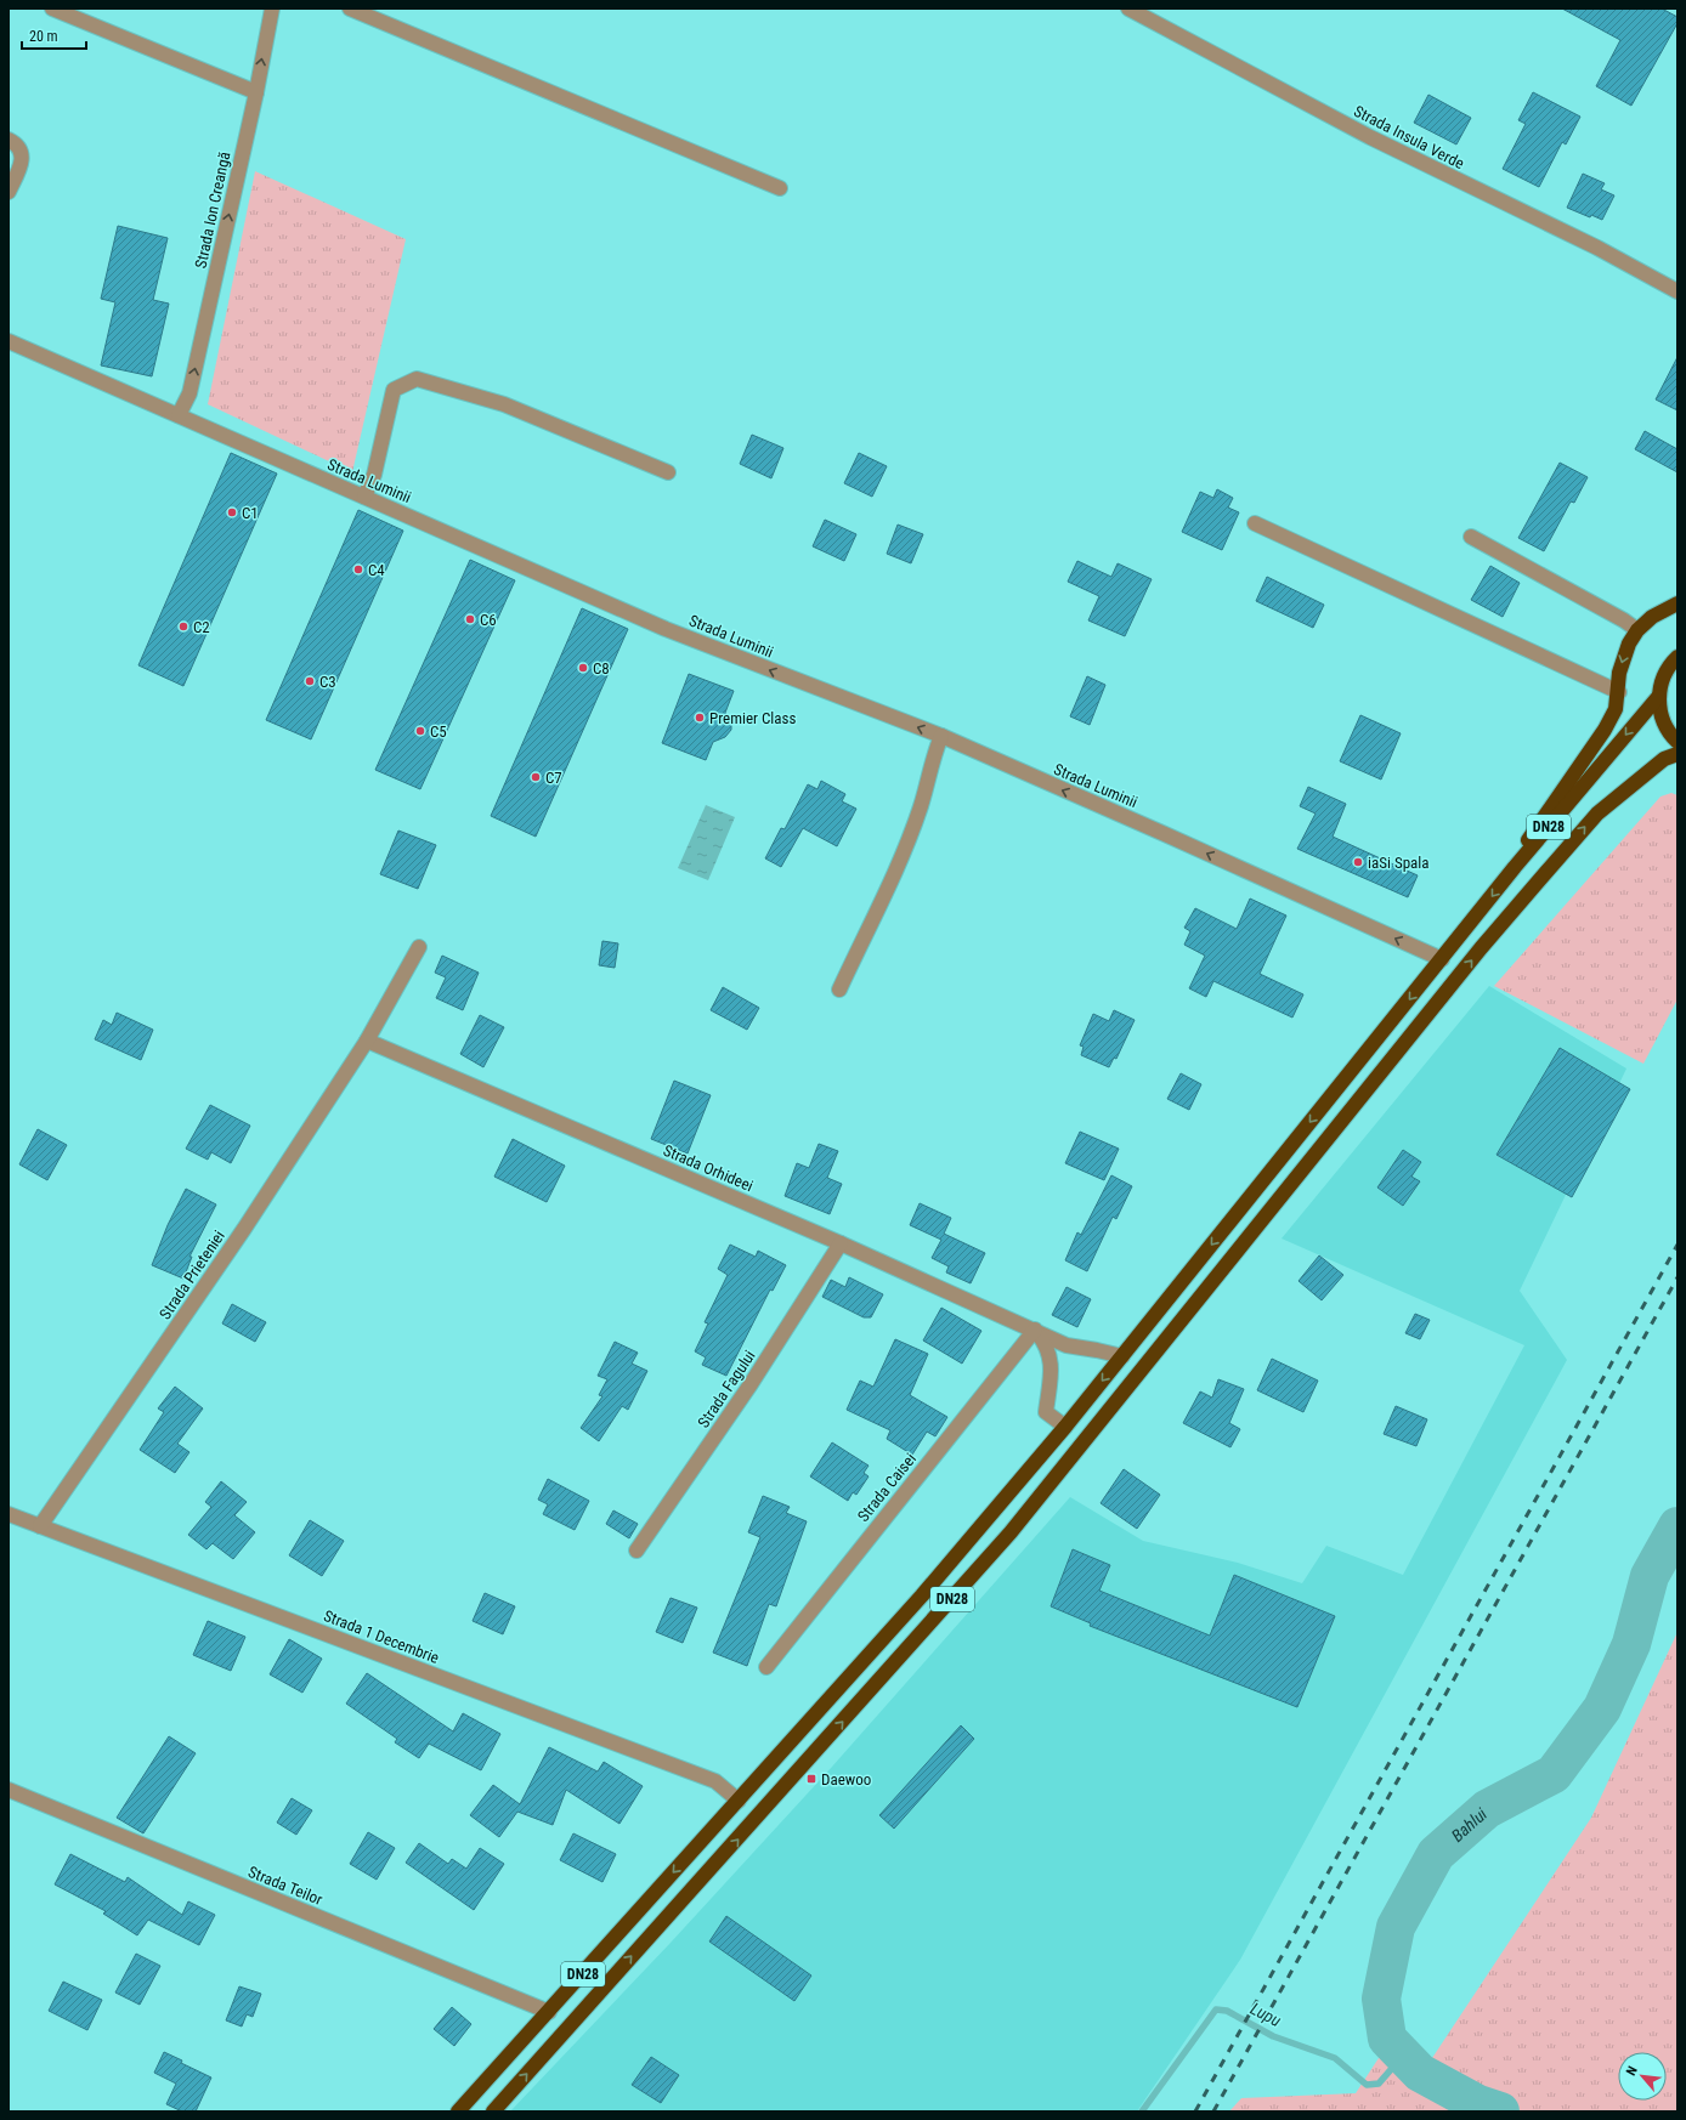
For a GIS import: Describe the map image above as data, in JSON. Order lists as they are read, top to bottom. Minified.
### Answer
{"streets":{"highway":["DN28"],"street":["Strada Insula Verde","Strada Ion Creangă","Strada Luminii","Strada Orhideei","Strada Prieteniei","Strada Fagului","Strada Caisei","Strada 1 Decembrie","Strada Teilor"]},"crossings":[["Strada Ion Creangă","Strada Luminii"],["Strada Luminii","DN28"],["DN28","Strada Orhideei"],["DN28","Strada 1 Decembrie"],["DN28","Strada Teilor"],["Strada Orhideei","Strada Prieteniei"],["Strada Orhideei","Strada Fagului"],["Strada Orhideei","Strada Caisei"],["Strada Prieteniei","Strada 1 Decembrie"]],"one_way":["Strada Ion Creangă","Strada Luminii"],"water":["Bahlui","Lupu"],"places":{"other":["C1","C4","C6","C2","C8","C3","Premier Class","C5","C7","iaSi Spala"],"transit":["Daewoo"]},"scale_bar":"20 m","north":"top left"}
